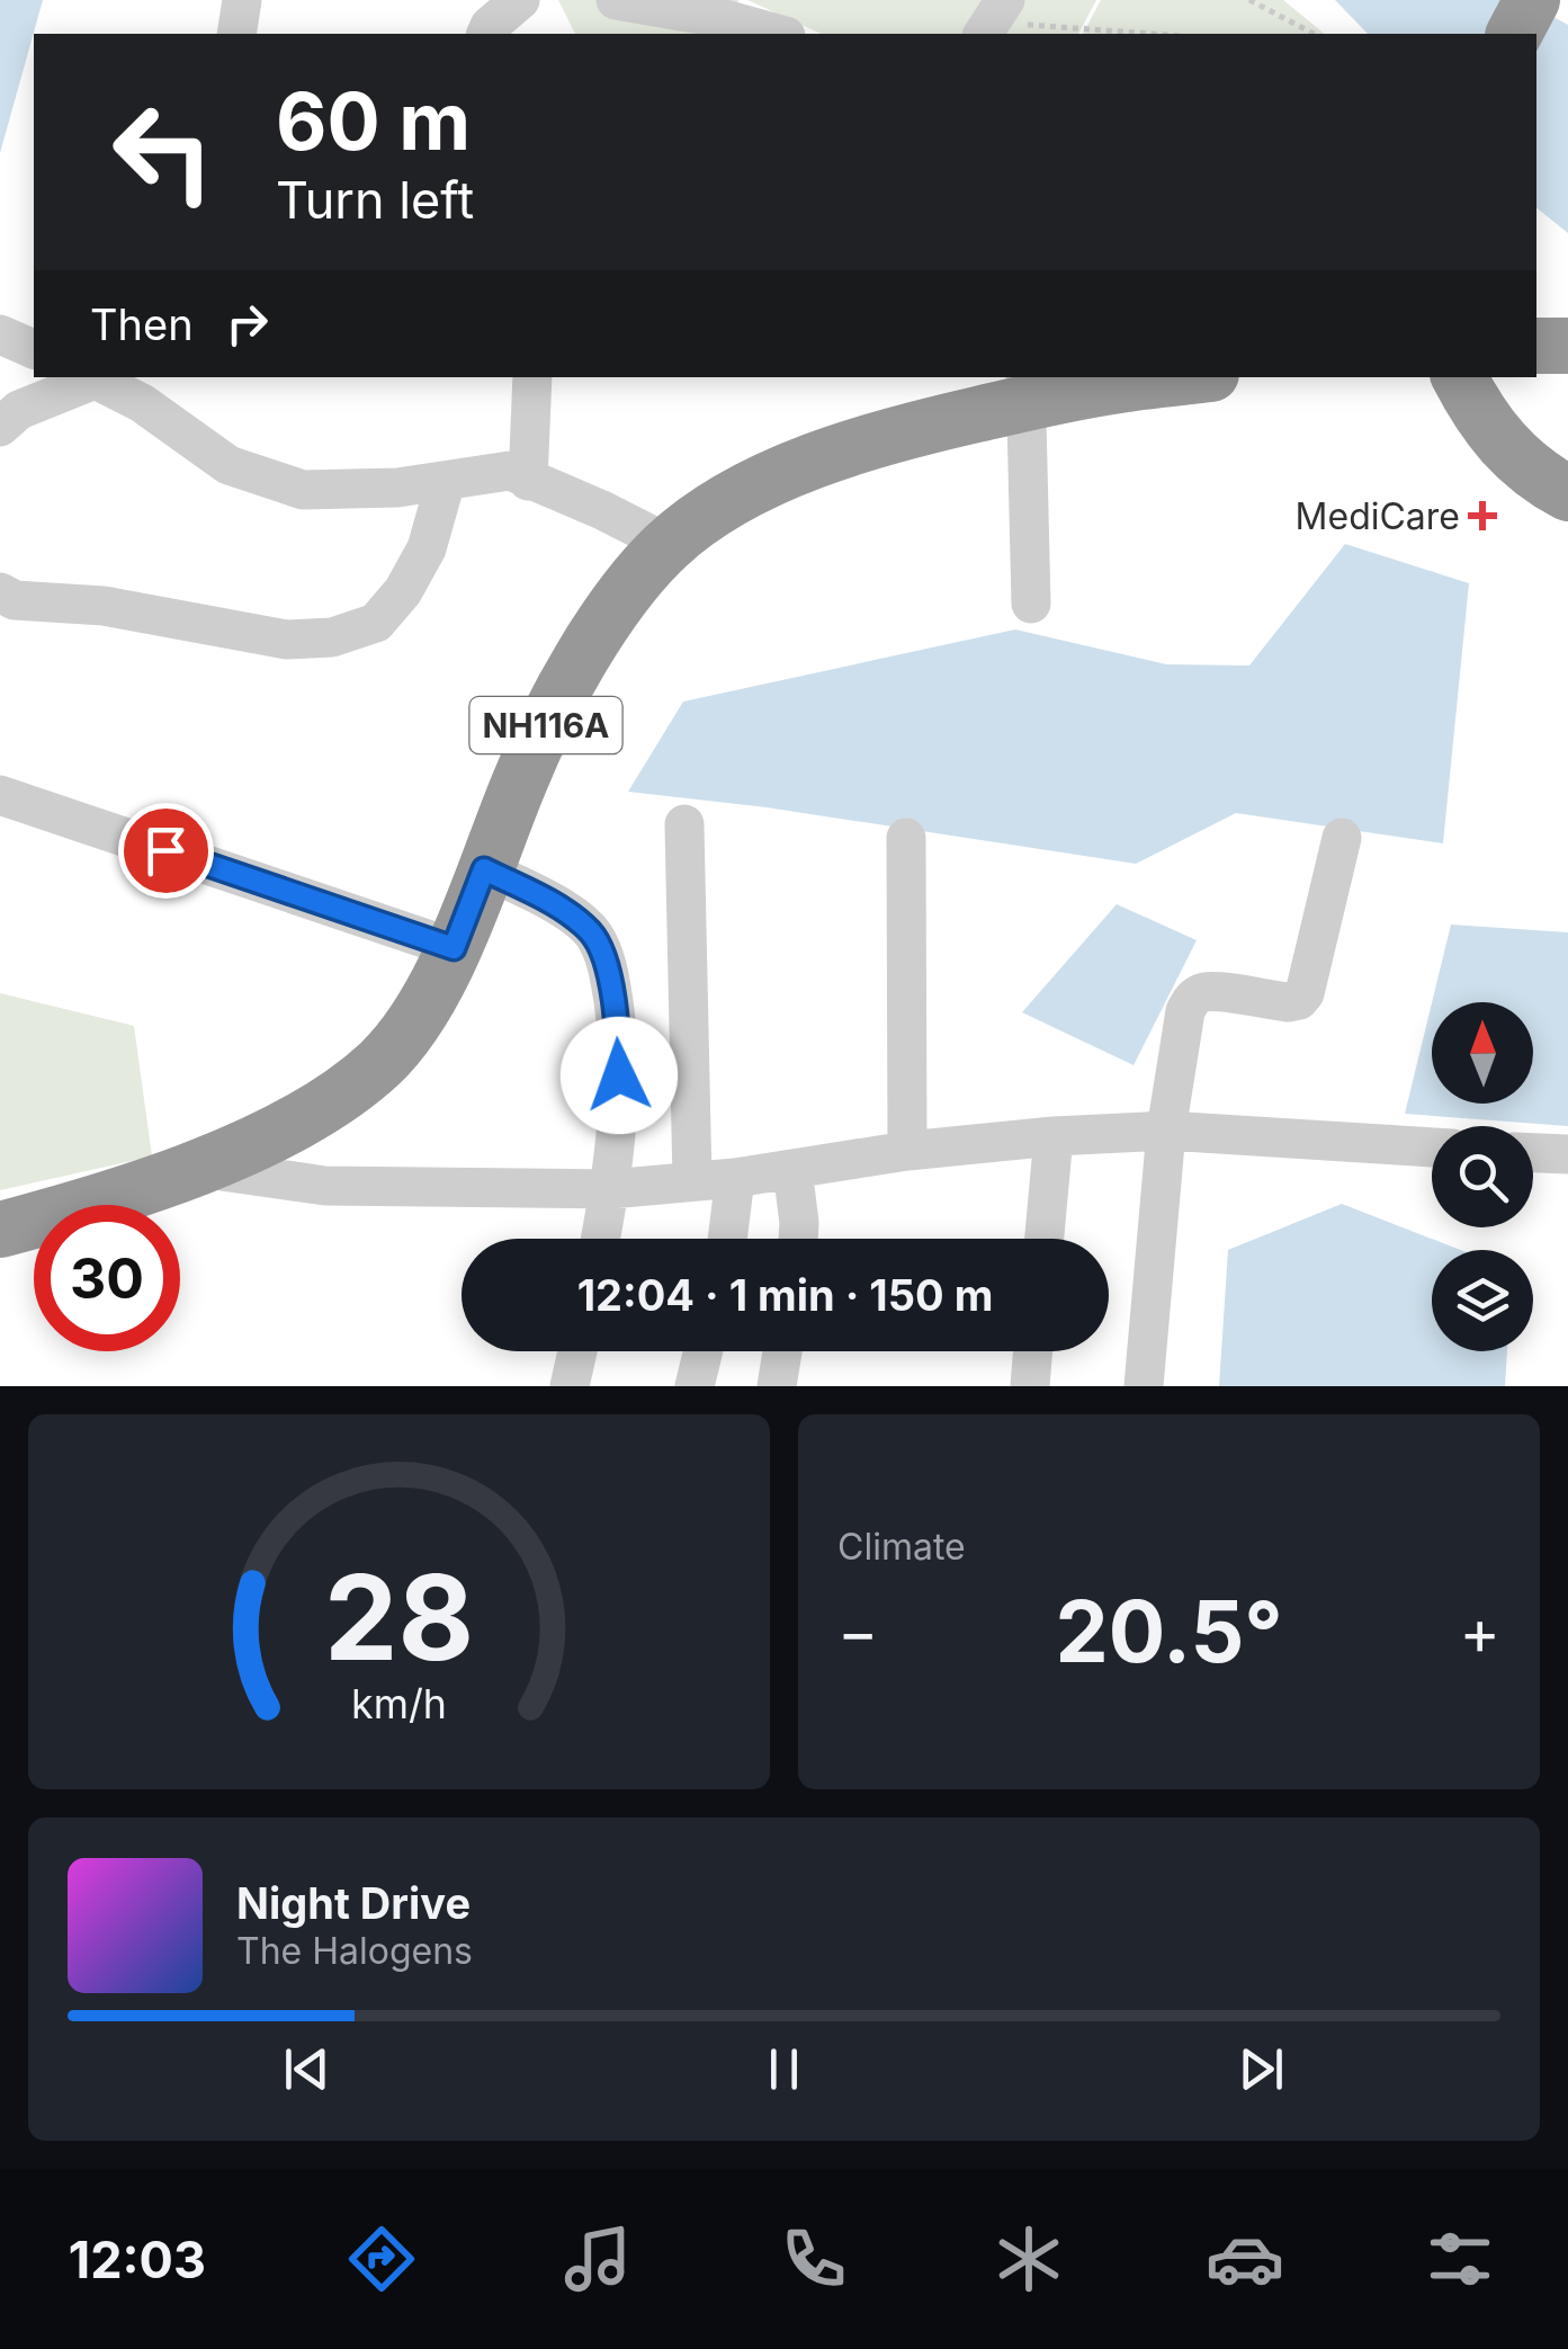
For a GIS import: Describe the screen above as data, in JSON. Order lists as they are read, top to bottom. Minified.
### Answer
{"streets":{"highway":["NH116A"]},"places":{"health":["MediCare"]},"north":"top","page":{"turn":["60 m","Turn left"],"then":"Then","limit":"30","trip":"12:04 · 1 min · 150 m","tile":"Climate","heat":["−","20.5°","+"],"song":["Night Drive","The Halogens"],"tabs":"12:03","gauge":["28","km/h"]}}
